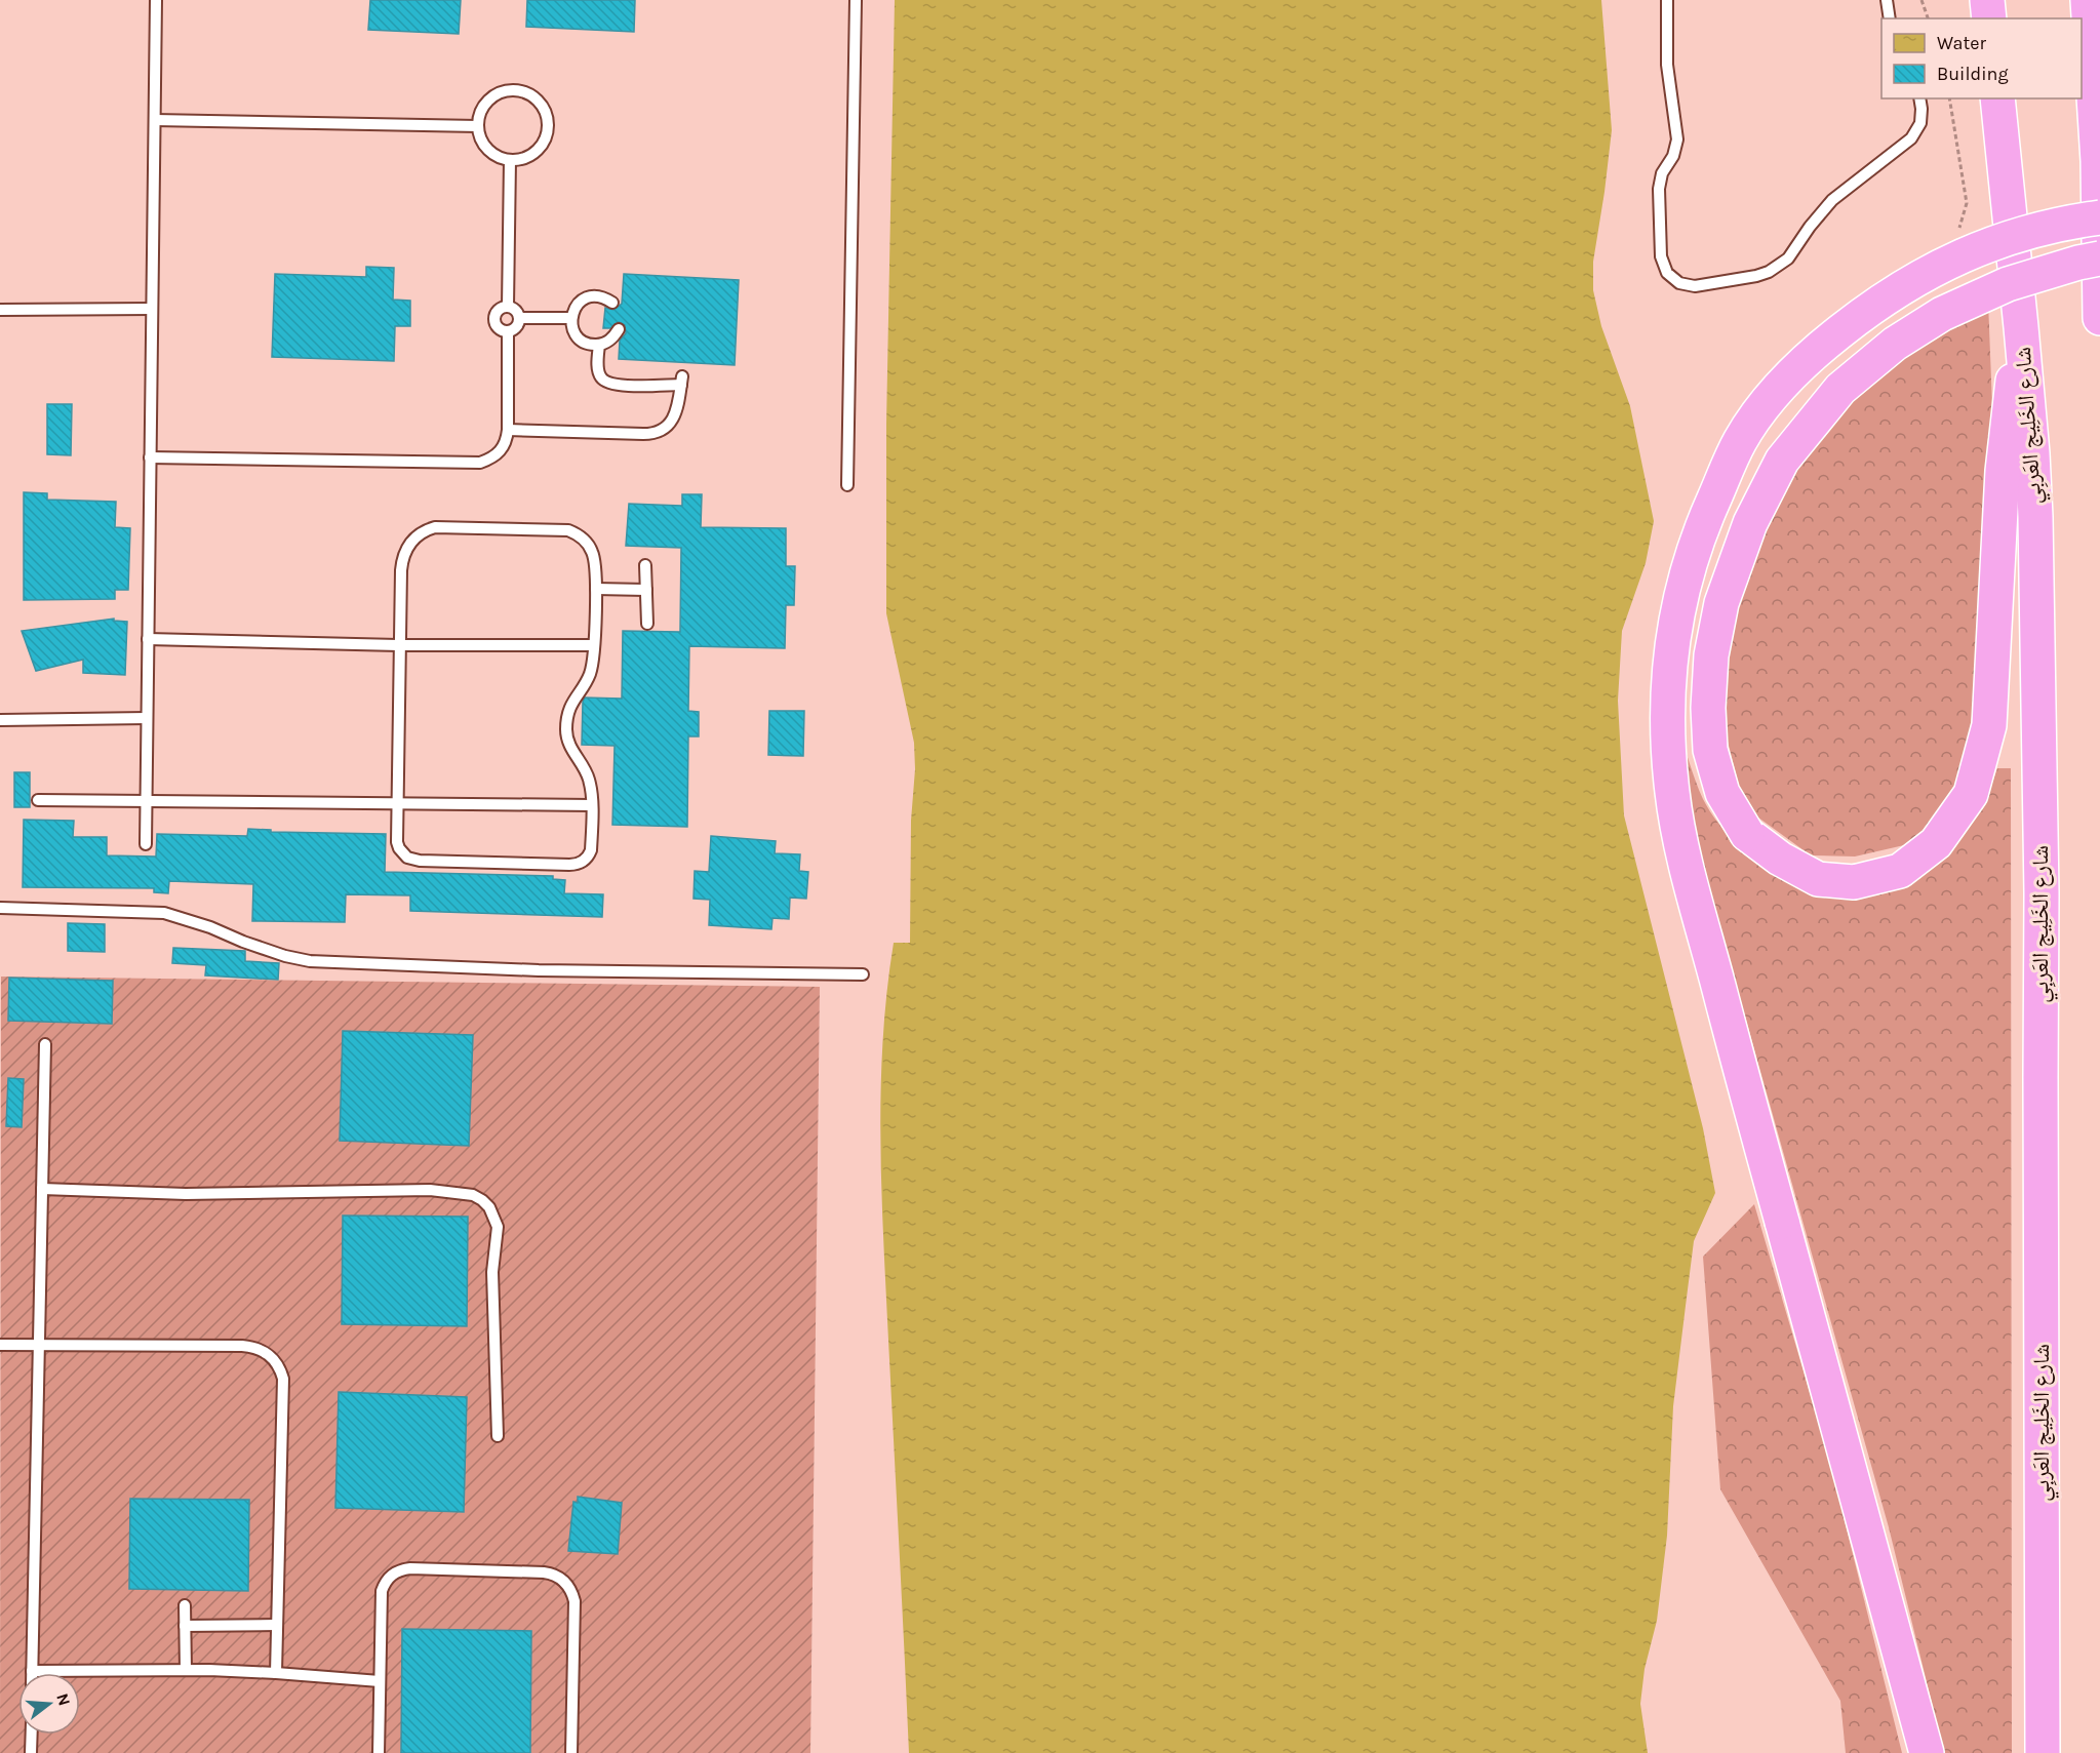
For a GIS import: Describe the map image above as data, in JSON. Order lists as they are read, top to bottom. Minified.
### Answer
{"streets":{"highway":["شارع الخَلِيج العَربِي"]},"legend":["Water","Building"],"north":"right"}
